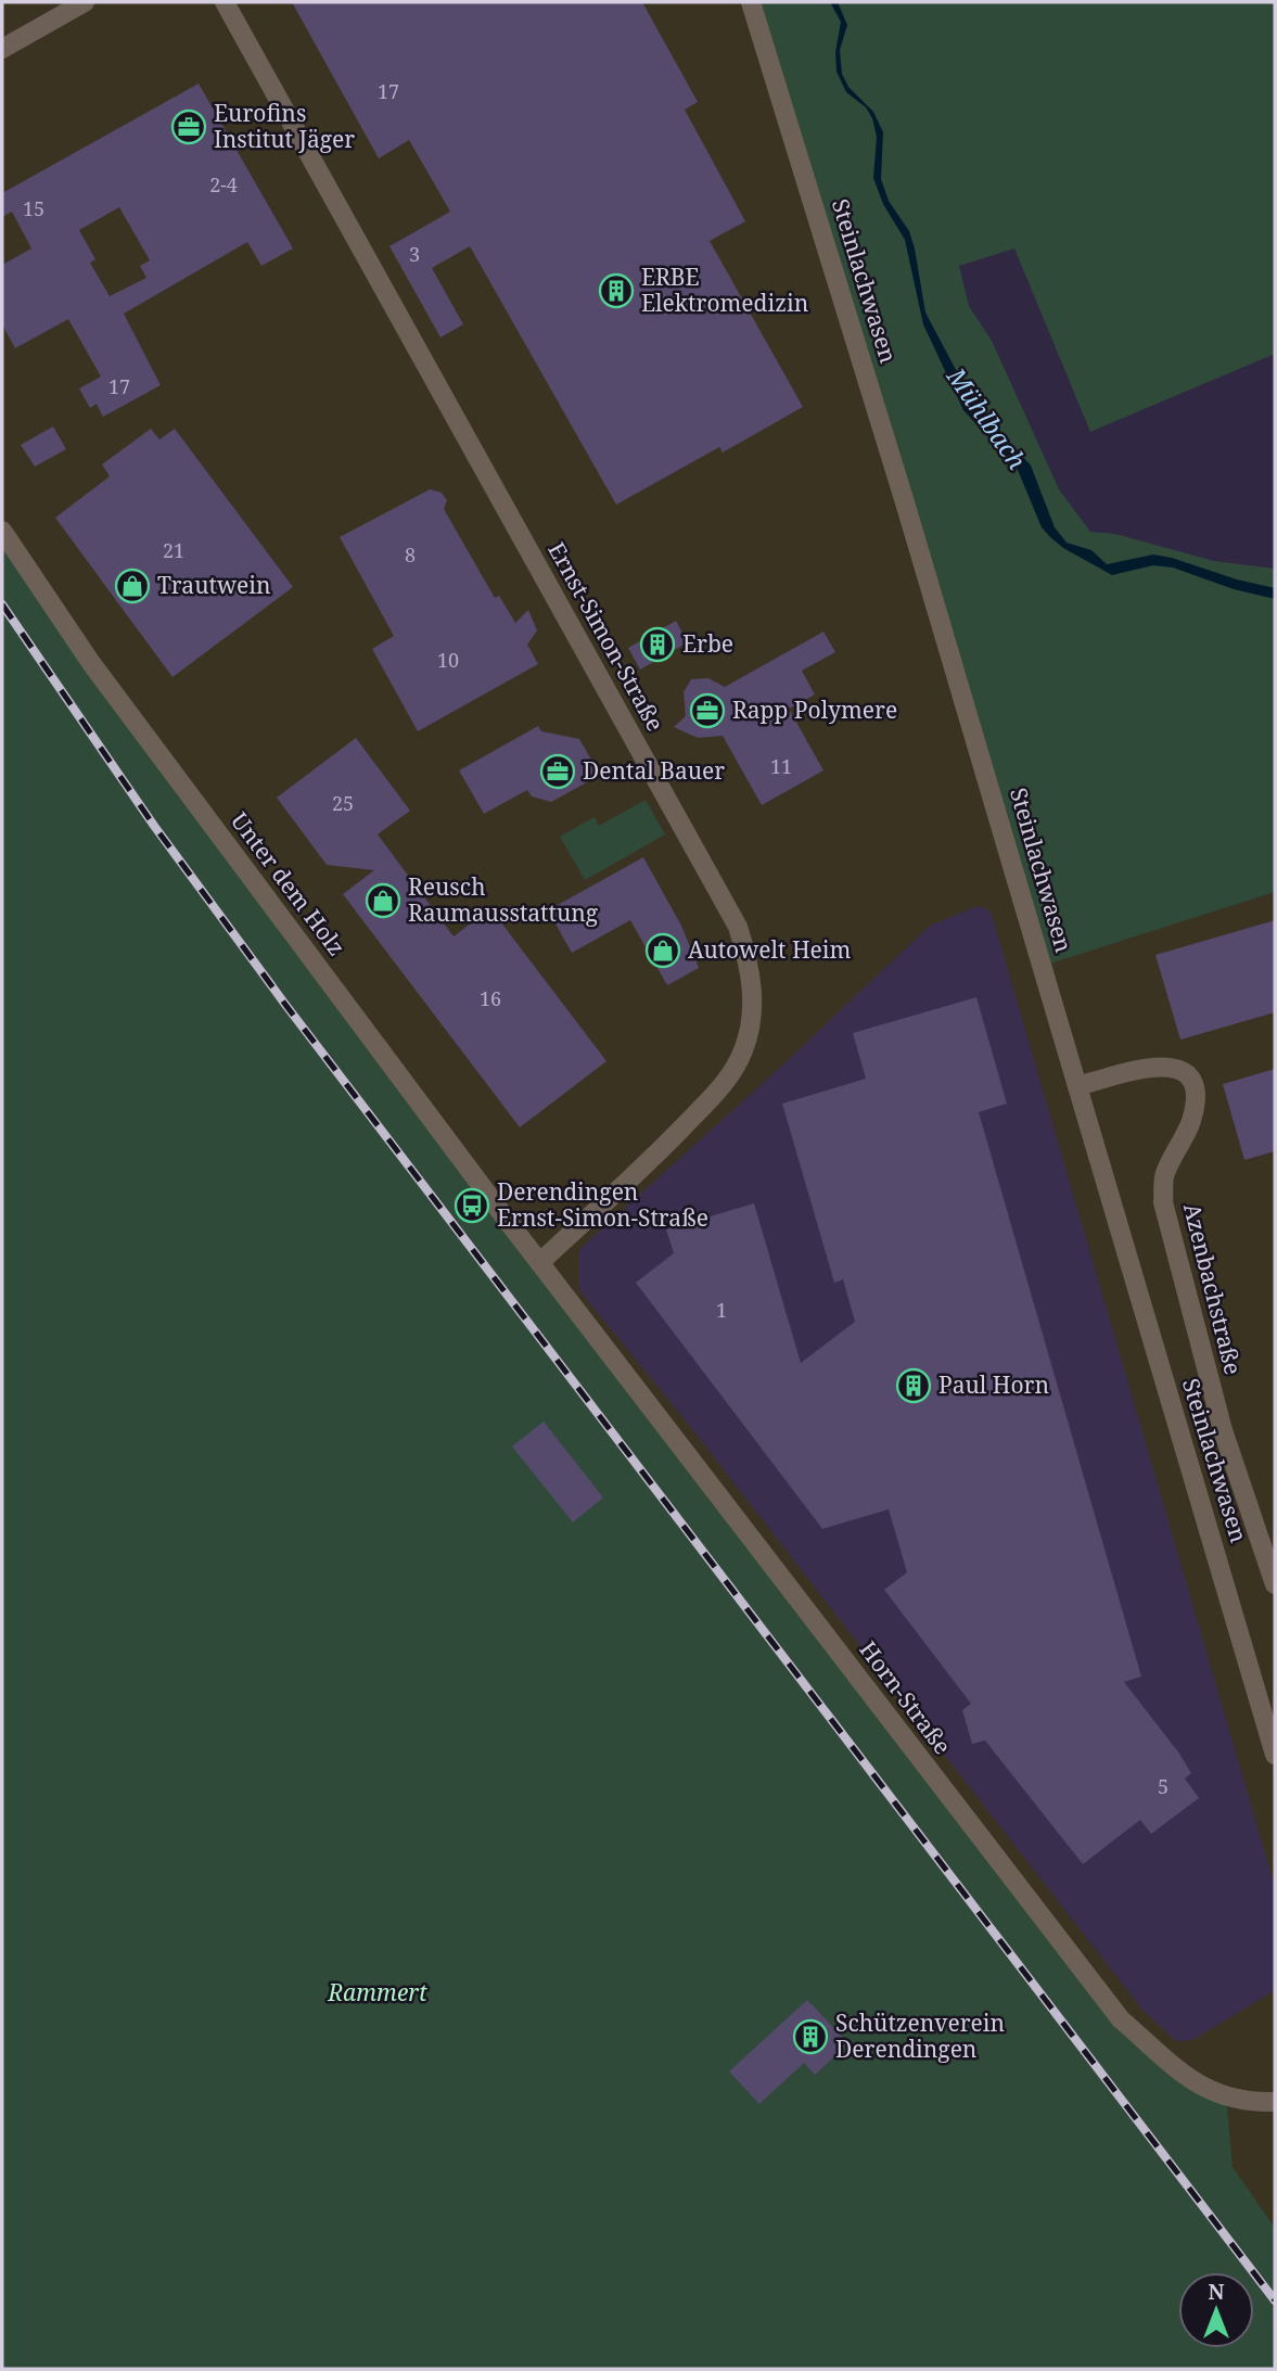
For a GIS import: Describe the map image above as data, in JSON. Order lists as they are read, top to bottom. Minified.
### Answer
{"streets":{"street":["Steinlachwasen","Ernst-Simon-Straße","Unter dem Holz","Azenbachstraße","Horn-Straße"]},"crossings":[["Steinlachwasen","Azenbachstraße"],["Ernst-Simon-Straße","Unter dem Holz"],["Ernst-Simon-Straße","Horn-Straße"],["Unter dem Holz","Horn-Straße"]],"water":["Mühlbach"],"parks":["Rammert"],"places":{"office":["Eurofins Institut Jäger","Rapp Polymere","Dental Bauer"],"building":["ERBE Elektromedizin","Erbe","Paul Horn","Schützenverein Derendingen"],"shop":["Trautwein","Reusch Raumausstattung","Autowelt Heim"],"bus stop":["Derendingen Ernst-Simon-Straße"]},"house_numbers":["17","2-4","15","3","17","21","8","10","11","25","16","1","5"],"north":"top"}
